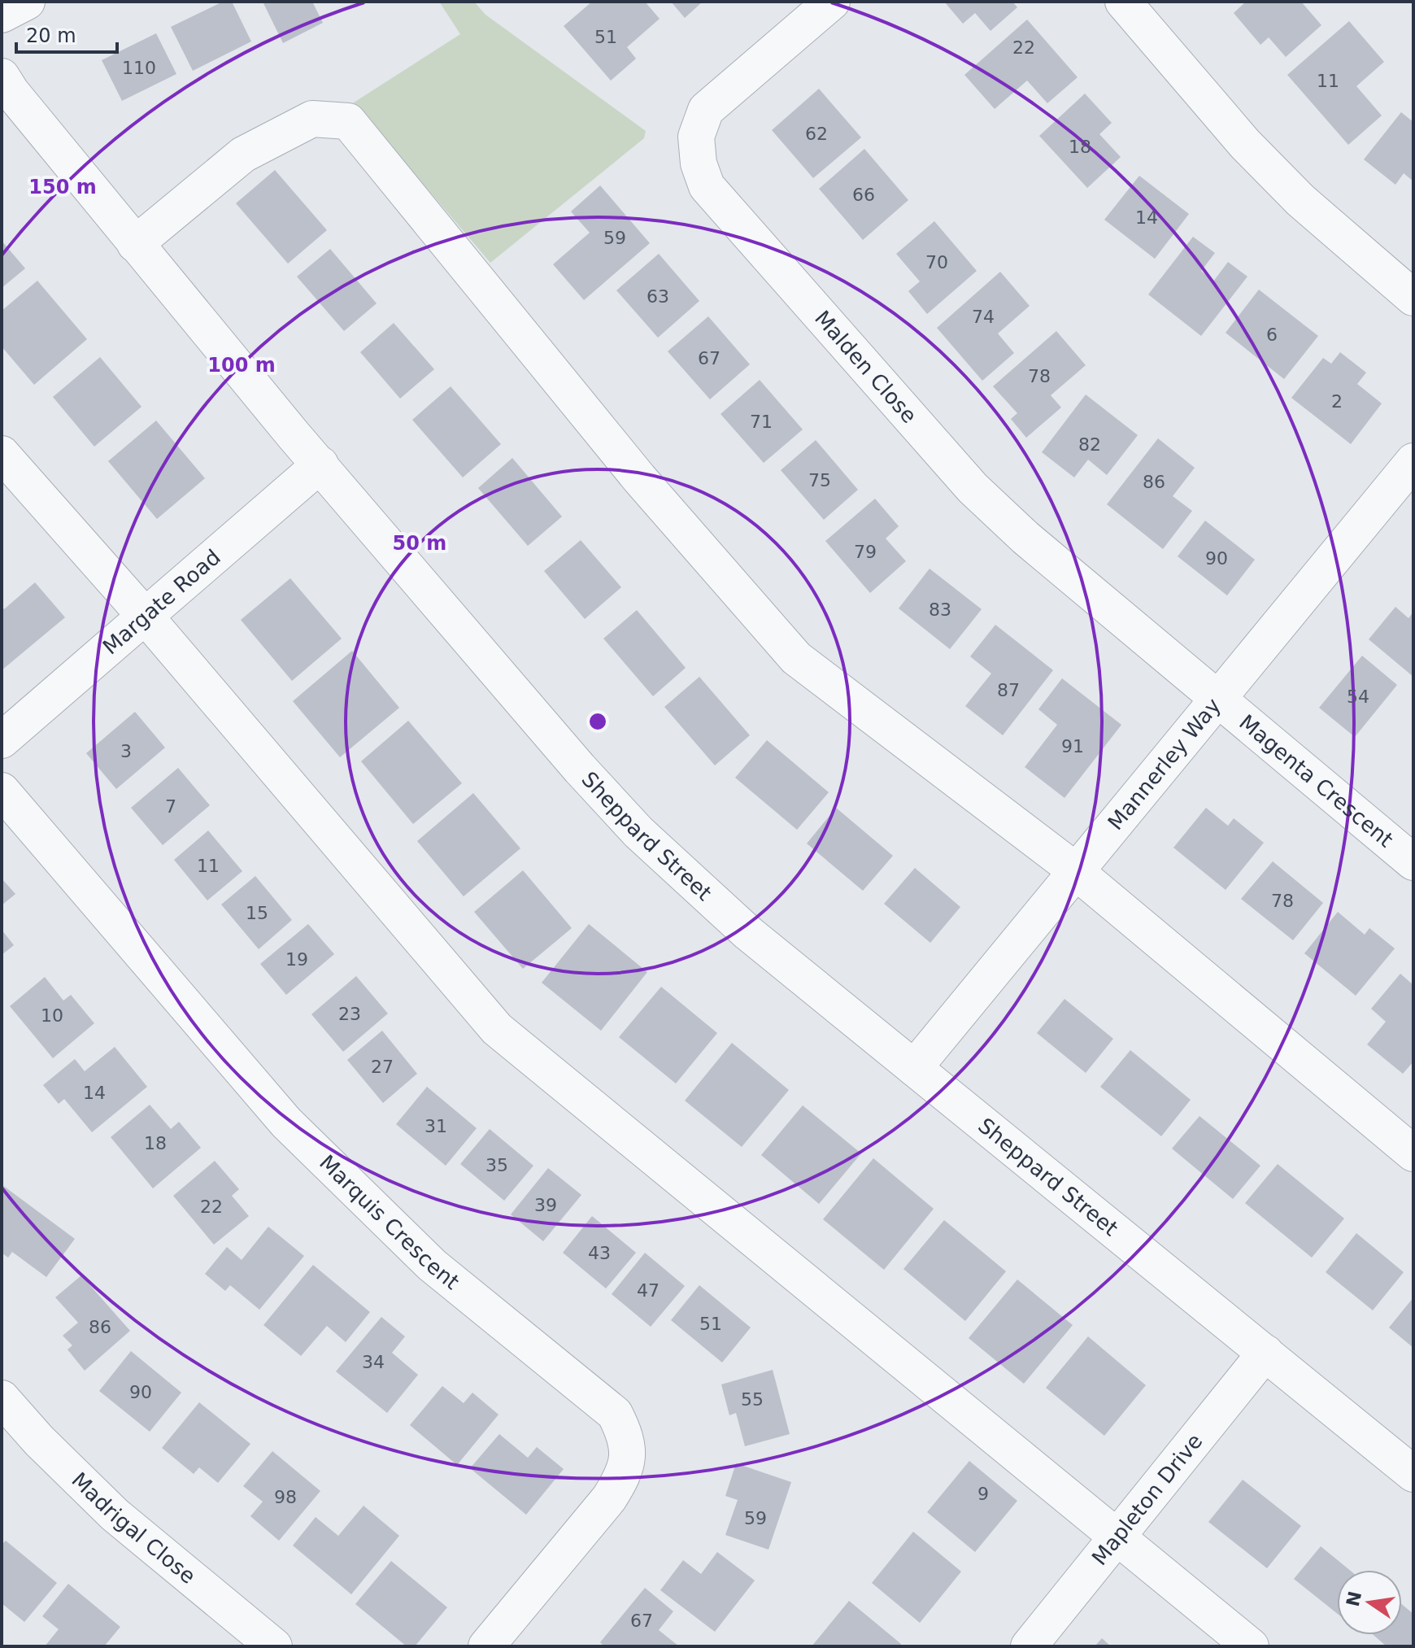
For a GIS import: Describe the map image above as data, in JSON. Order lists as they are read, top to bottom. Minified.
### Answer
{"streets":{"street":["Malden Close","Margate Road","Mannerley Way","Magenta Crescent","Sheppard Street","Marquis Crescent","Mapleton Drive","Madrigal Close"]},"crossings":[["Malden Close","Mannerley Way"],["Malden Close","Magenta Crescent"],["Margate Road","Sheppard Street"],["Mannerley Way","Magenta Crescent"],["Mannerley Way","Sheppard Street"],["Sheppard Street","Mapleton Drive"]],"house_numbers":["51","22","110","11","62","18","66","14","59","70","63","74","6","67","78","2","71","82","75","86","79","90","83","87","54","91","3","7","11","78","15","19","23","10","27","14","31","18","35","39","22","43","47","51","86","34","90","55","9","98","59","67"],"scale_bar":"20 m","north":"left","rings":["150 m","100 m","50 m"]}
